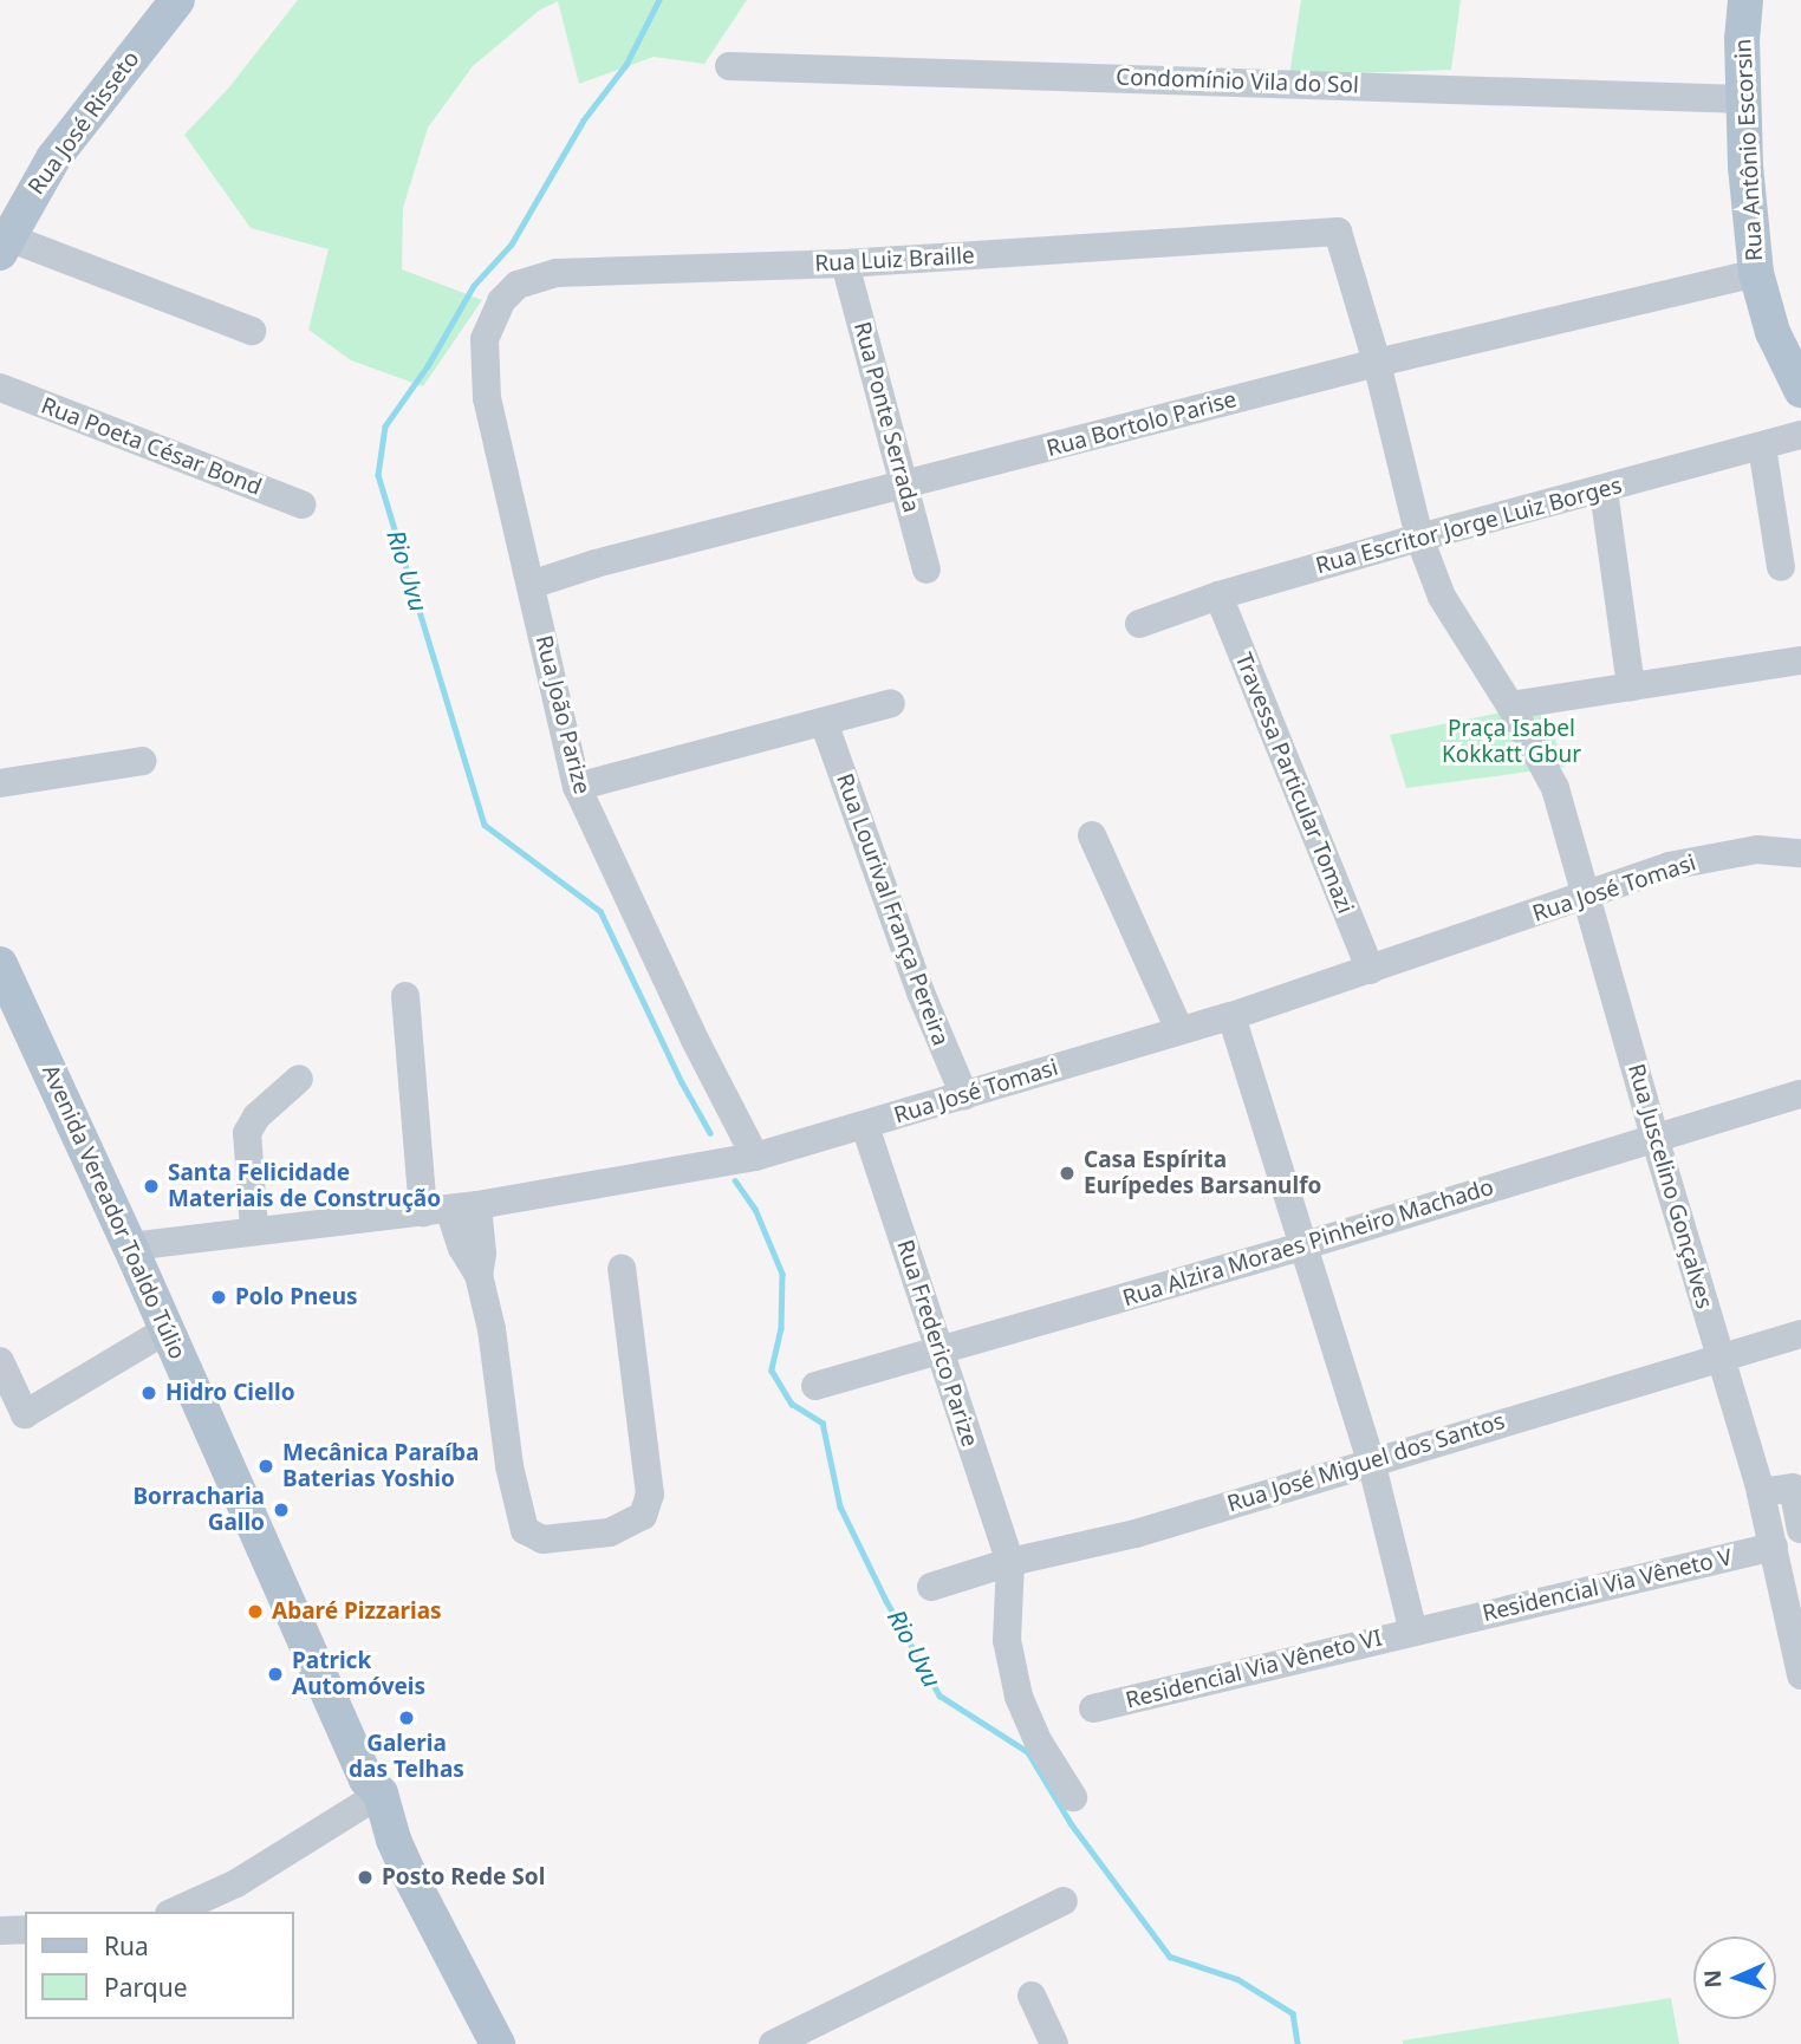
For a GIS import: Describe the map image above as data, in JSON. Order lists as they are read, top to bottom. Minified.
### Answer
{"streets":{"main road":["Rua José Risseto","Rua Antônio Escorsin","Avenida Vereador Toaldo Túlio"],"street":["Condomínio Vila do Sol","Rua Luiz Braille","Rua Ponte Serrada","Rua Bortolo Parise","Rua Poeta César Bond","Rua Escritor Jorge Luiz Borges","Rua João Parize","Travessa Particular Tomazi","Rua José Tomasi","Rua Lourival França Pereira","Rua Juscelino Gonçalves","Rua Alzira Moraes Pinheiro Machado","Rua Frederico Parize","Rua José Miguel dos Santos","Residencial Via Vêneto V","Residencial Via Vêneto VI"]},"crossings":[["Condomínio Vila do Sol","Rua Antônio Escorsin"],["Rua Antônio Escorsin","Rua Bortolo Parise"],["Rua Luiz Braille","Rua Ponte Serrada"],["Rua Luiz Braille","Rua João Parize"],["Rua Luiz Braille","Rua Juscelino Gonçalves"],["Rua Ponte Serrada","Rua Bortolo Parise"],["Rua Bortolo Parise","Rua João Parize"],["Rua Bortolo Parise","Rua Juscelino Gonçalves"],["Rua Escritor Jorge Luiz Borges","Travessa Particular Tomazi"],["Rua Escritor Jorge Luiz Borges","Rua Juscelino Gonçalves"],["Rua João Parize","Rua José Tomasi"],["Travessa Particular Tomazi","Rua José Tomasi"],["Rua José Tomasi","Rua Lourival França Pereira"],["Rua José Tomasi","Rua Juscelino Gonçalves"],["Rua José Tomasi","Avenida Vereador Toaldo Túlio"],["Rua José Tomasi","Rua Frederico Parize"],["Rua Juscelino Gonçalves","Rua Alzira Moraes Pinheiro Machado"],["Rua Juscelino Gonçalves","Rua José Miguel dos Santos"],["Rua Juscelino Gonçalves","Residencial Via Vêneto V"],["Rua Alzira Moraes Pinheiro Machado","Rua Frederico Parize"],["Rua Frederico Parize","Rua José Miguel dos Santos"],["Residencial Via Vêneto V","Residencial Via Vêneto VI"]],"water":["Rio Uvu"],"parks":["Praça Isabel Kokkatt Gbur"],"places":["Casa Espírita Eurípedes Barsanulfo","Santa Felicidade Materiais de Construção","Polo Pneus","Hidro Ciello","Mecânica Paraíba Baterias Yoshio","Borracharia Gallo","Abaré Pizzarias","Patrick Automóveis","Galeria das Telhas","Posto Rede Sol"],"legend":["Rua","Parque"],"north":"left"}
